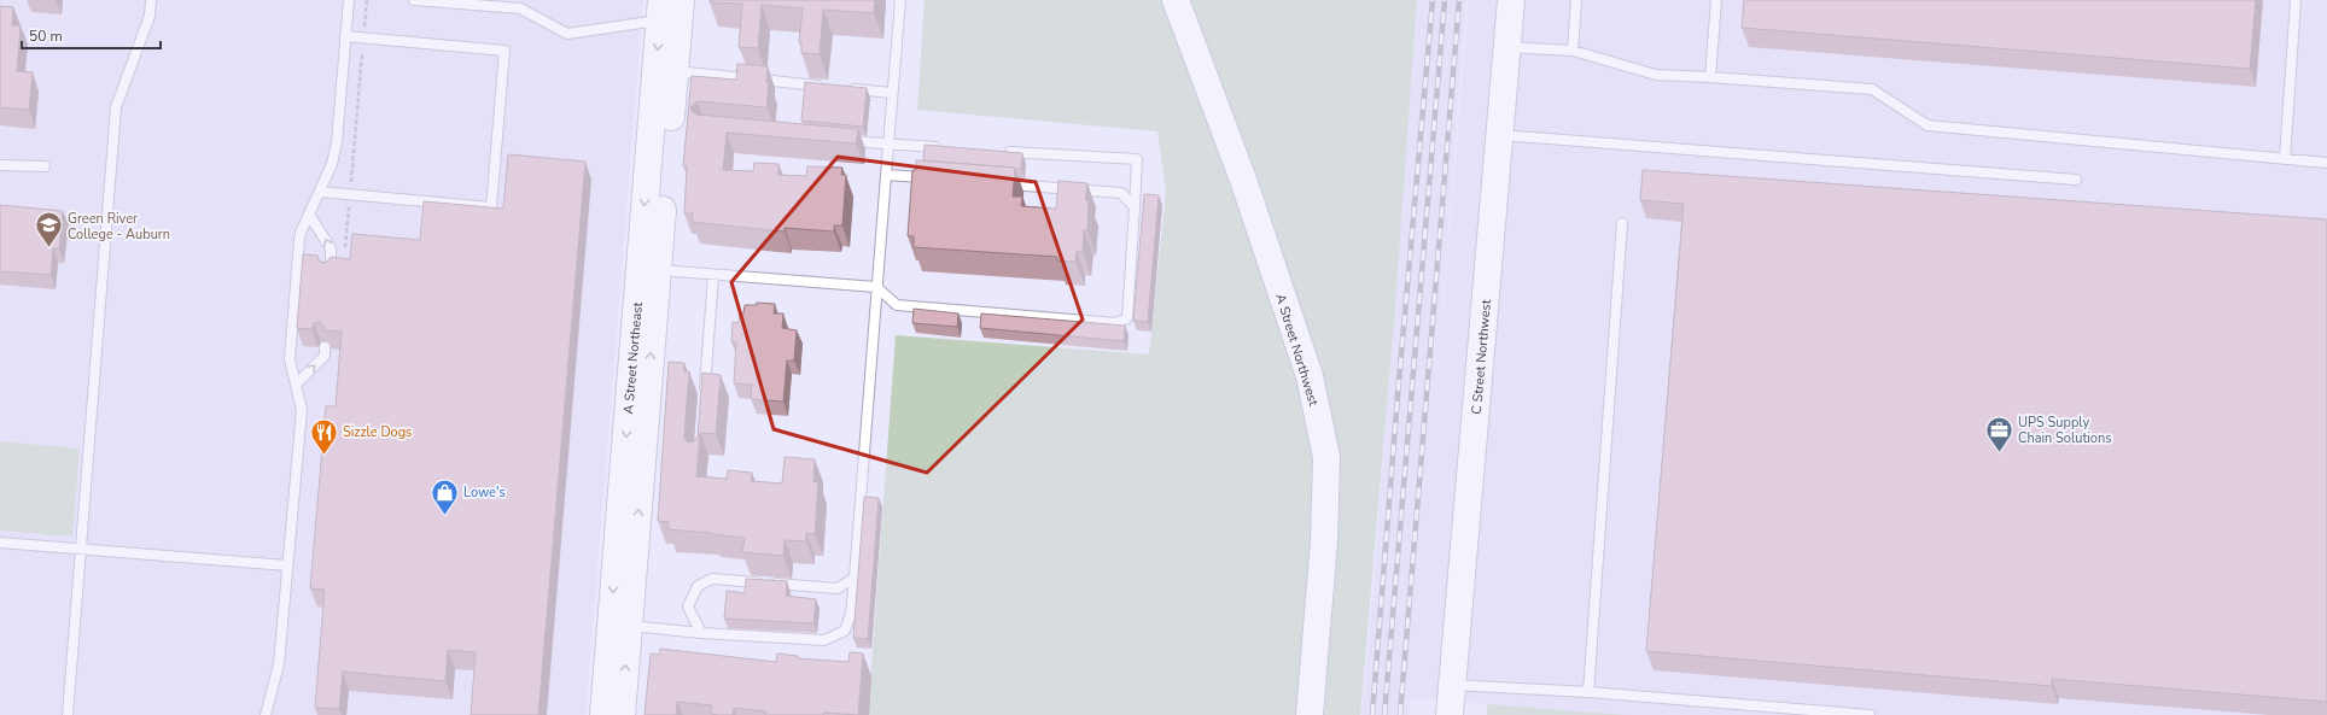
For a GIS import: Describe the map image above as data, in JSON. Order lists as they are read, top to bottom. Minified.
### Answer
{"streets":{"street":["A Street Northwest","C Street Northwest","A Street Northeast"]},"places":{"school or university":["Green River College - Auburn"],"office":["UPS Supply Chain Solutions"],"restaurant":["Sizzle Dogs"],"shop":["Lowe's"]},"scale_bar":"50 m"}
